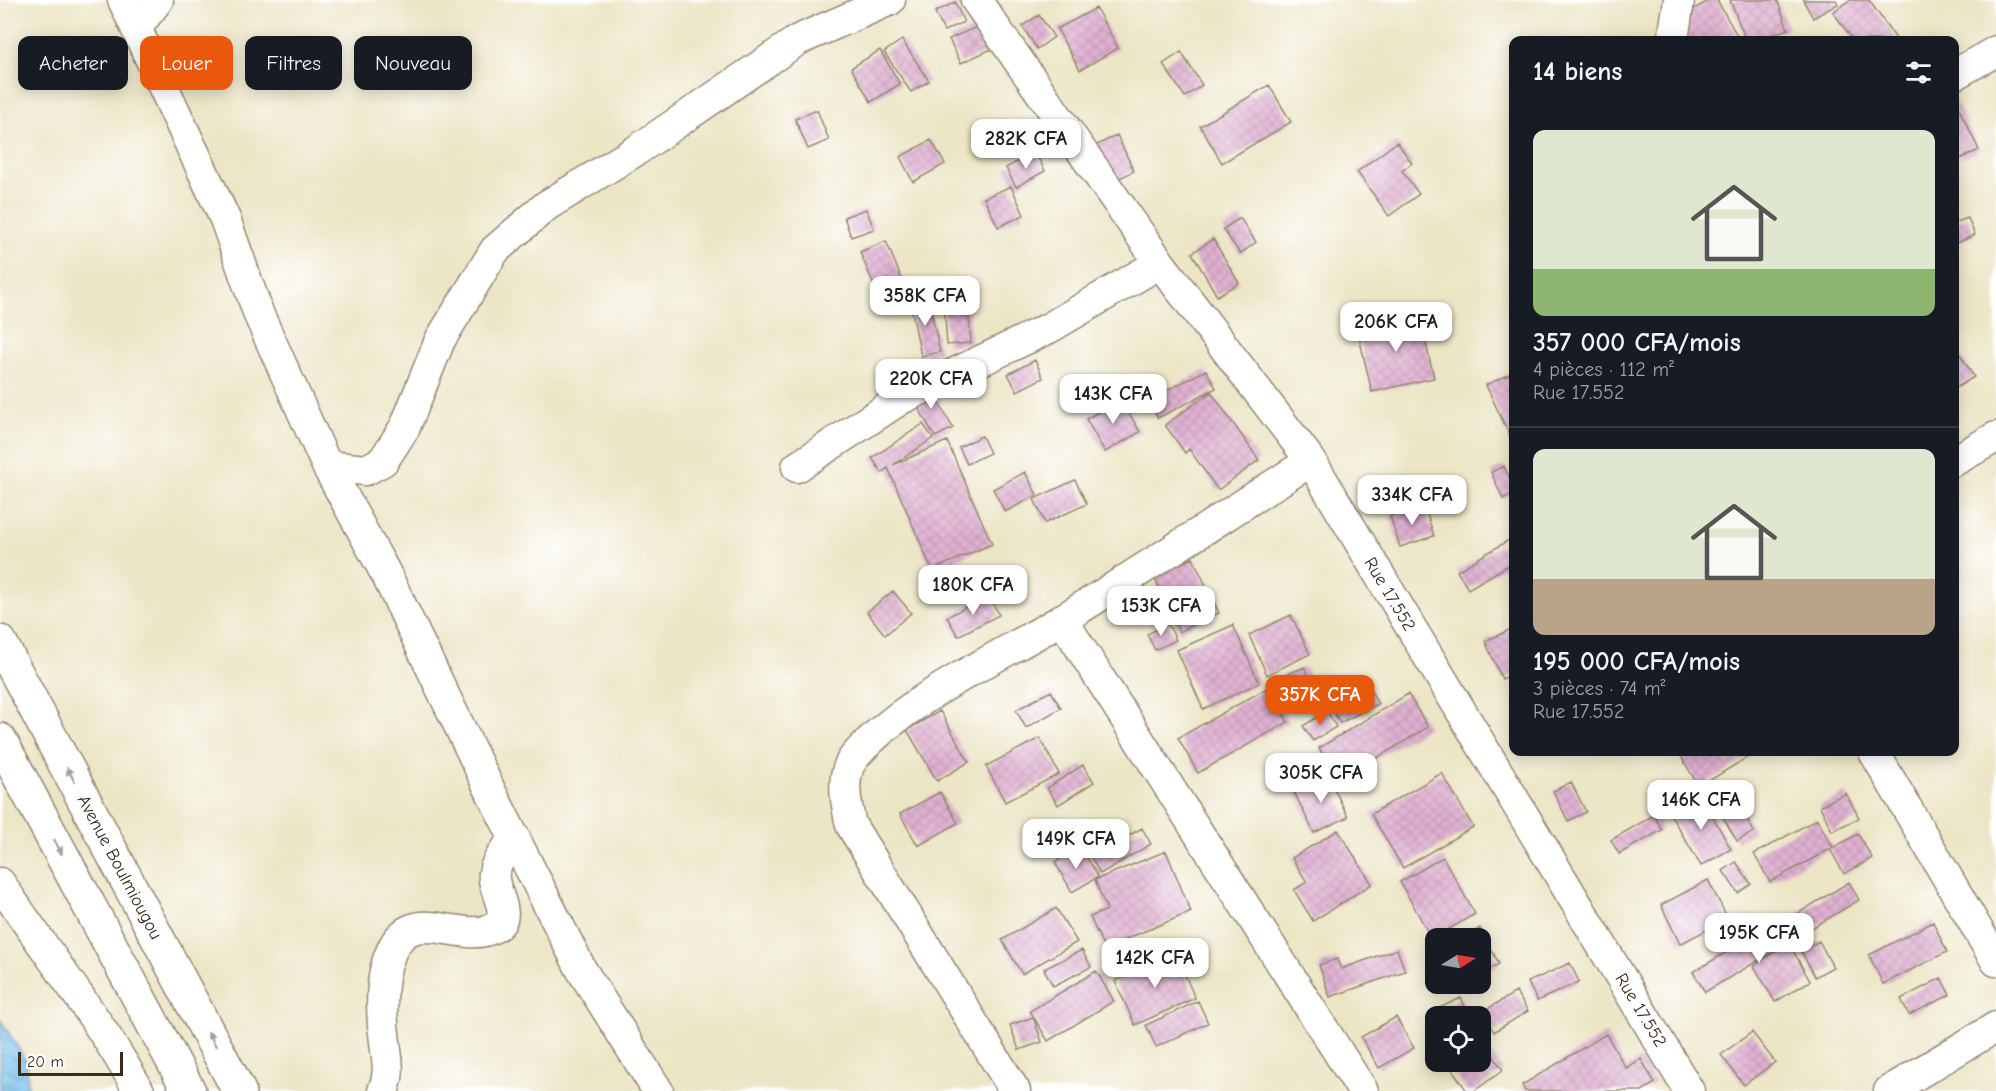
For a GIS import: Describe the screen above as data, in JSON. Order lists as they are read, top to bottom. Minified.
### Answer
{"streets":{"highway":["Avenue Boulmiougou"],"street":["Rue 17.552"]},"scale_bar":"20 m","north":"right","page":{"chip":["Acheter","Louer","Filtres","Nouveau"],"heading":"14 biens","list":[{"name":"357 000 CFA/mois","note":"4 pièces · 112 m² · Rue 17.552"},{"name":"195 000 CFA/mois","note":"3 pièces · 74 m² · Rue 17.552"}],"price":["282K CFA","358K CFA","206K CFA","220K CFA","143K CFA","334K CFA","180K CFA","153K CFA","357K CFA","305K CFA","146K CFA","149K CFA","195K CFA","142K CFA"],"scale":"20 m"}}
